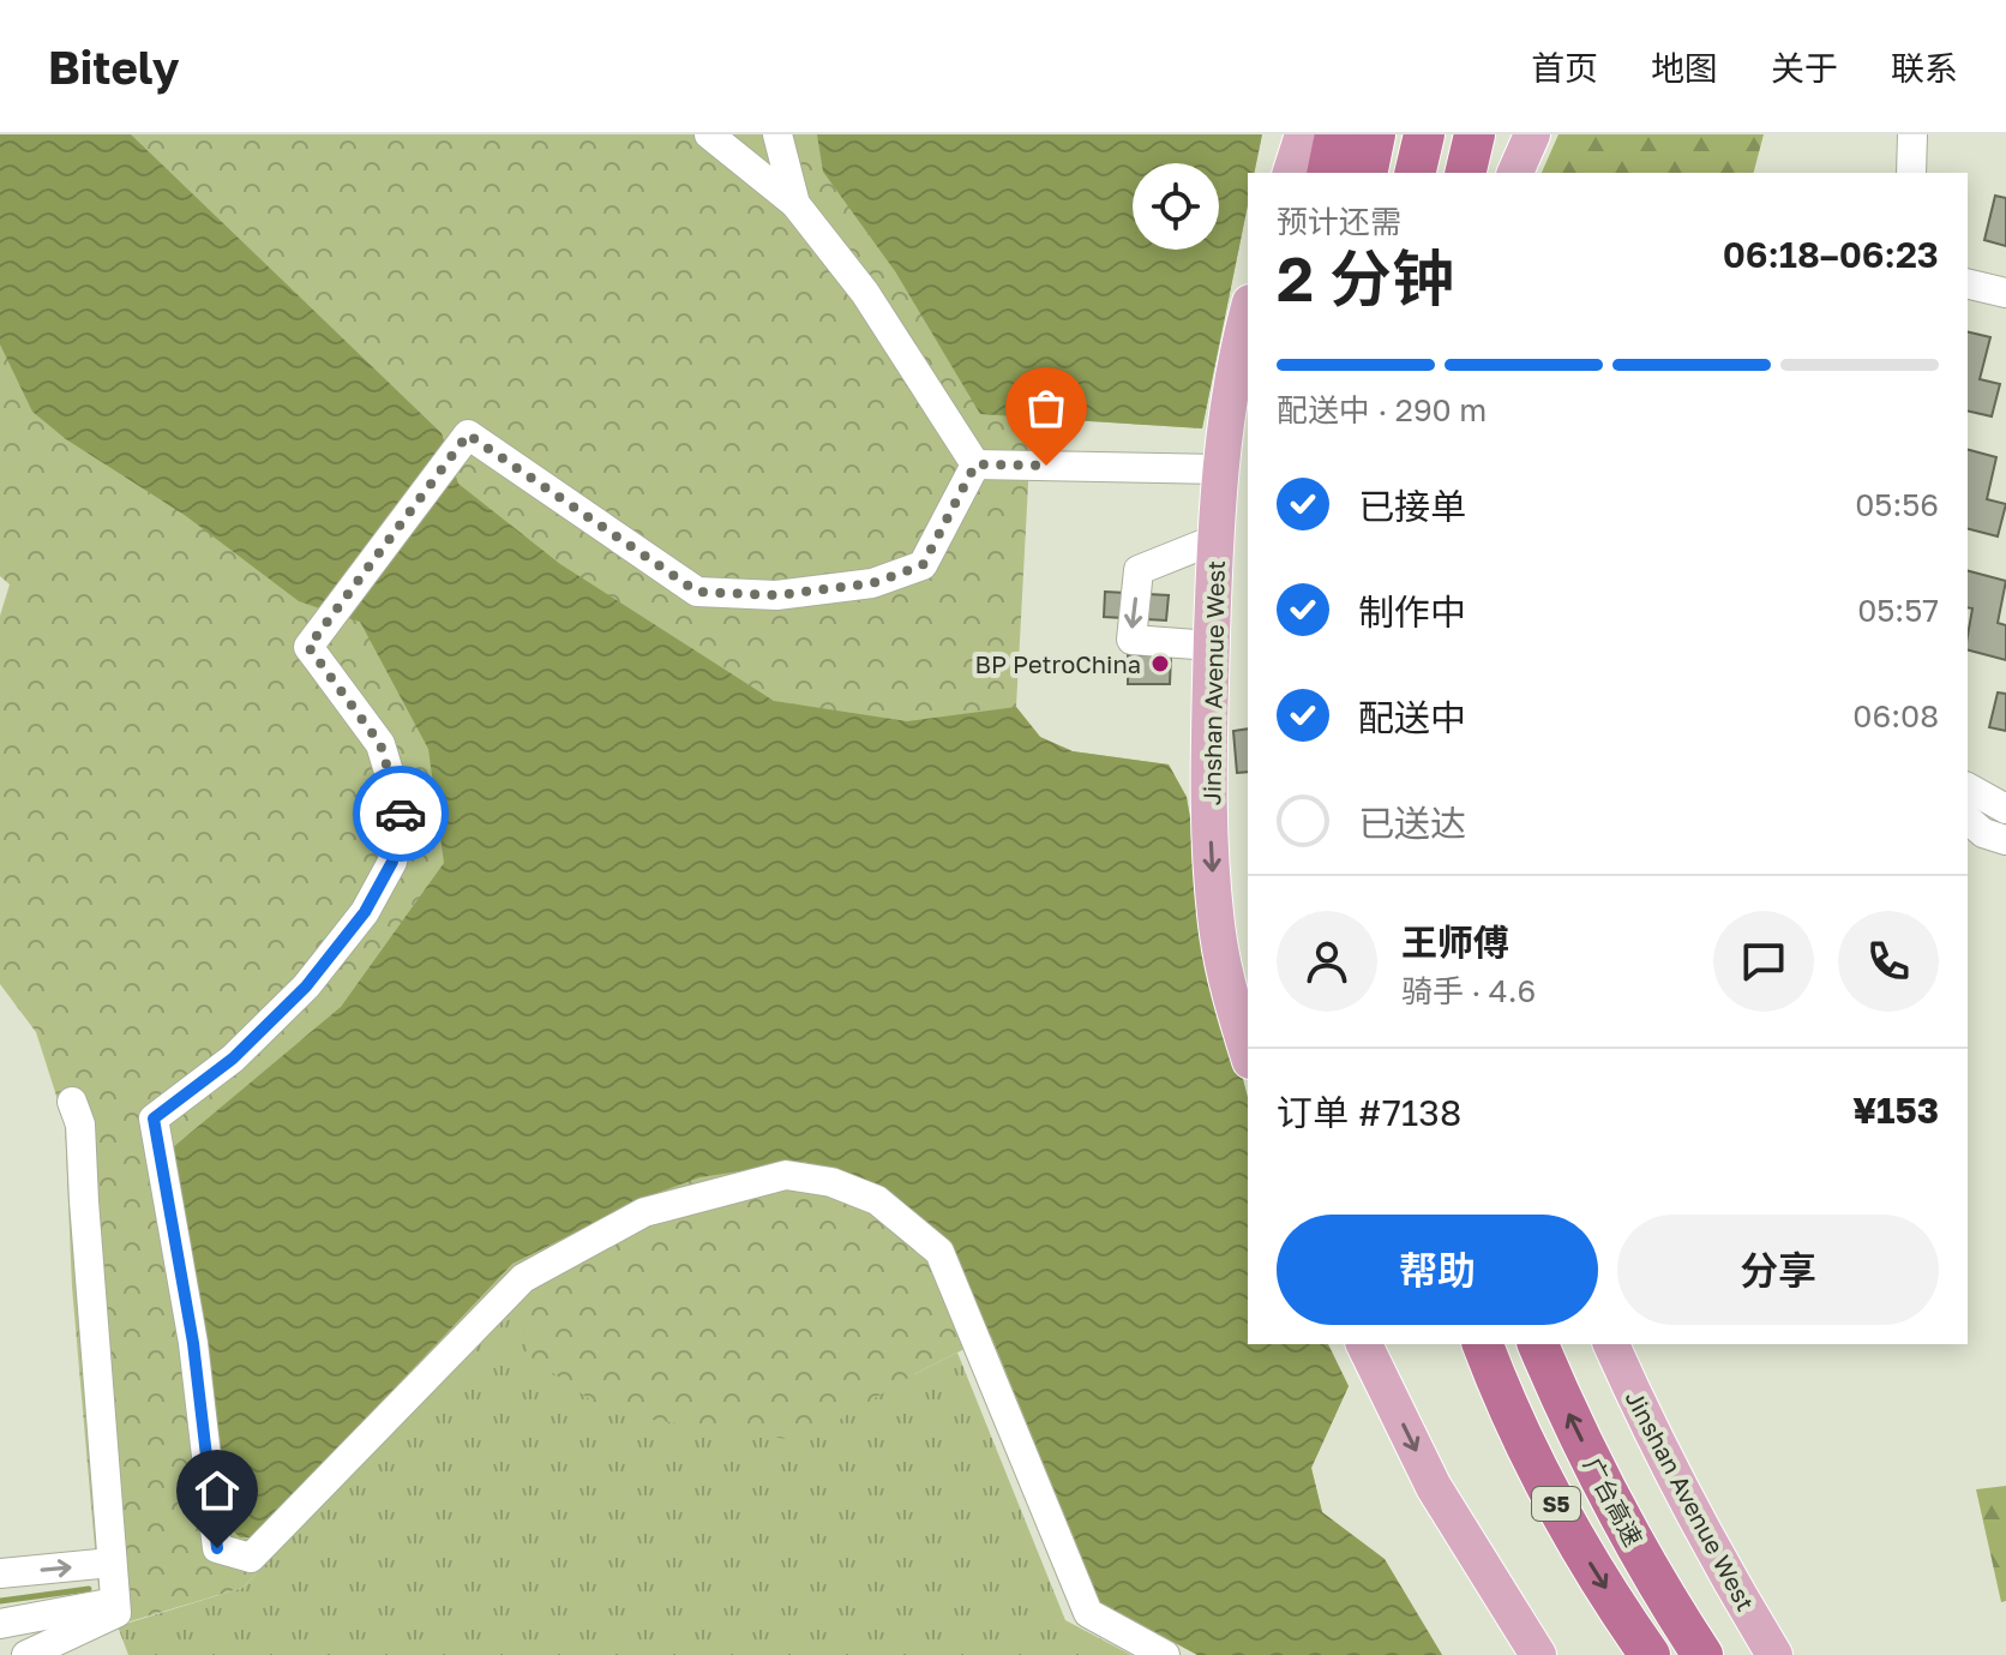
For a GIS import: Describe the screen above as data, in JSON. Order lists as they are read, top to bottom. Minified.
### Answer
{"streets":{"highway":["广台高速","S5"],"main road":["Jinshan Avenue West"]},"one_way":["Jinshan Avenue West"],"places":["BP PetroChina"],"page":{"header":"Bitely","nav":["首页","地图","关于","联系"],"heading":["2 分钟","预计还需","06:18–06:23"],"panel":["王师傅","骑手 · 4.6","订单 #7138","¥153"],"bar":"配送中 · 290 m","list":[["已接单","05:56"],["制作中","05:57"],["配送中","06:08"],"已送达"],"buttons":["帮助","分享"]}}
